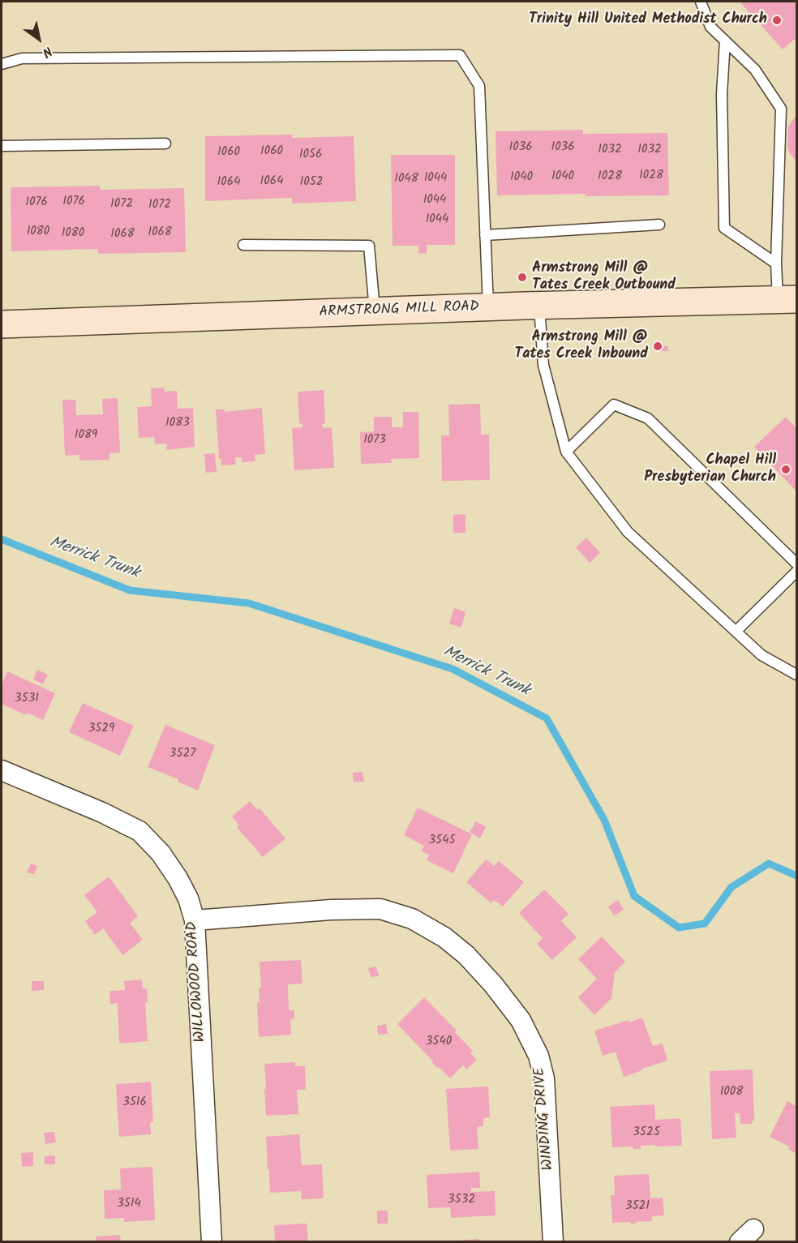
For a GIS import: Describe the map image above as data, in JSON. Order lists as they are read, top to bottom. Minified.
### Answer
{"streets":{"main road":["ARMSTRONG MILL ROAD"],"street":["WILLOWOOD ROAD","WINDING DRIVE"]},"crossings":[["WILLOWOOD ROAD","WINDING DRIVE"]],"water":["Merrick Trunk"],"places":["Trinity Hill United Methodist Church","Armstrong Mill @ Tates Creek Outbound","Armstrong Mill @ Tates Creek Inbound","Chapel Hill Presbyterian Church"],"house_numbers":["1036","1036","1032","1032","1060","1060","1056","1028","1040","1028","1040","1044","1048","1064","1064","1052","1044","1076","1076","1072","1072","1044","1080","1068","1080","1068","1083","1089","1073","3531","3529","3527","3545","3540","1008","3516","3525","3532","3514","3521"],"north":"bottom right"}
